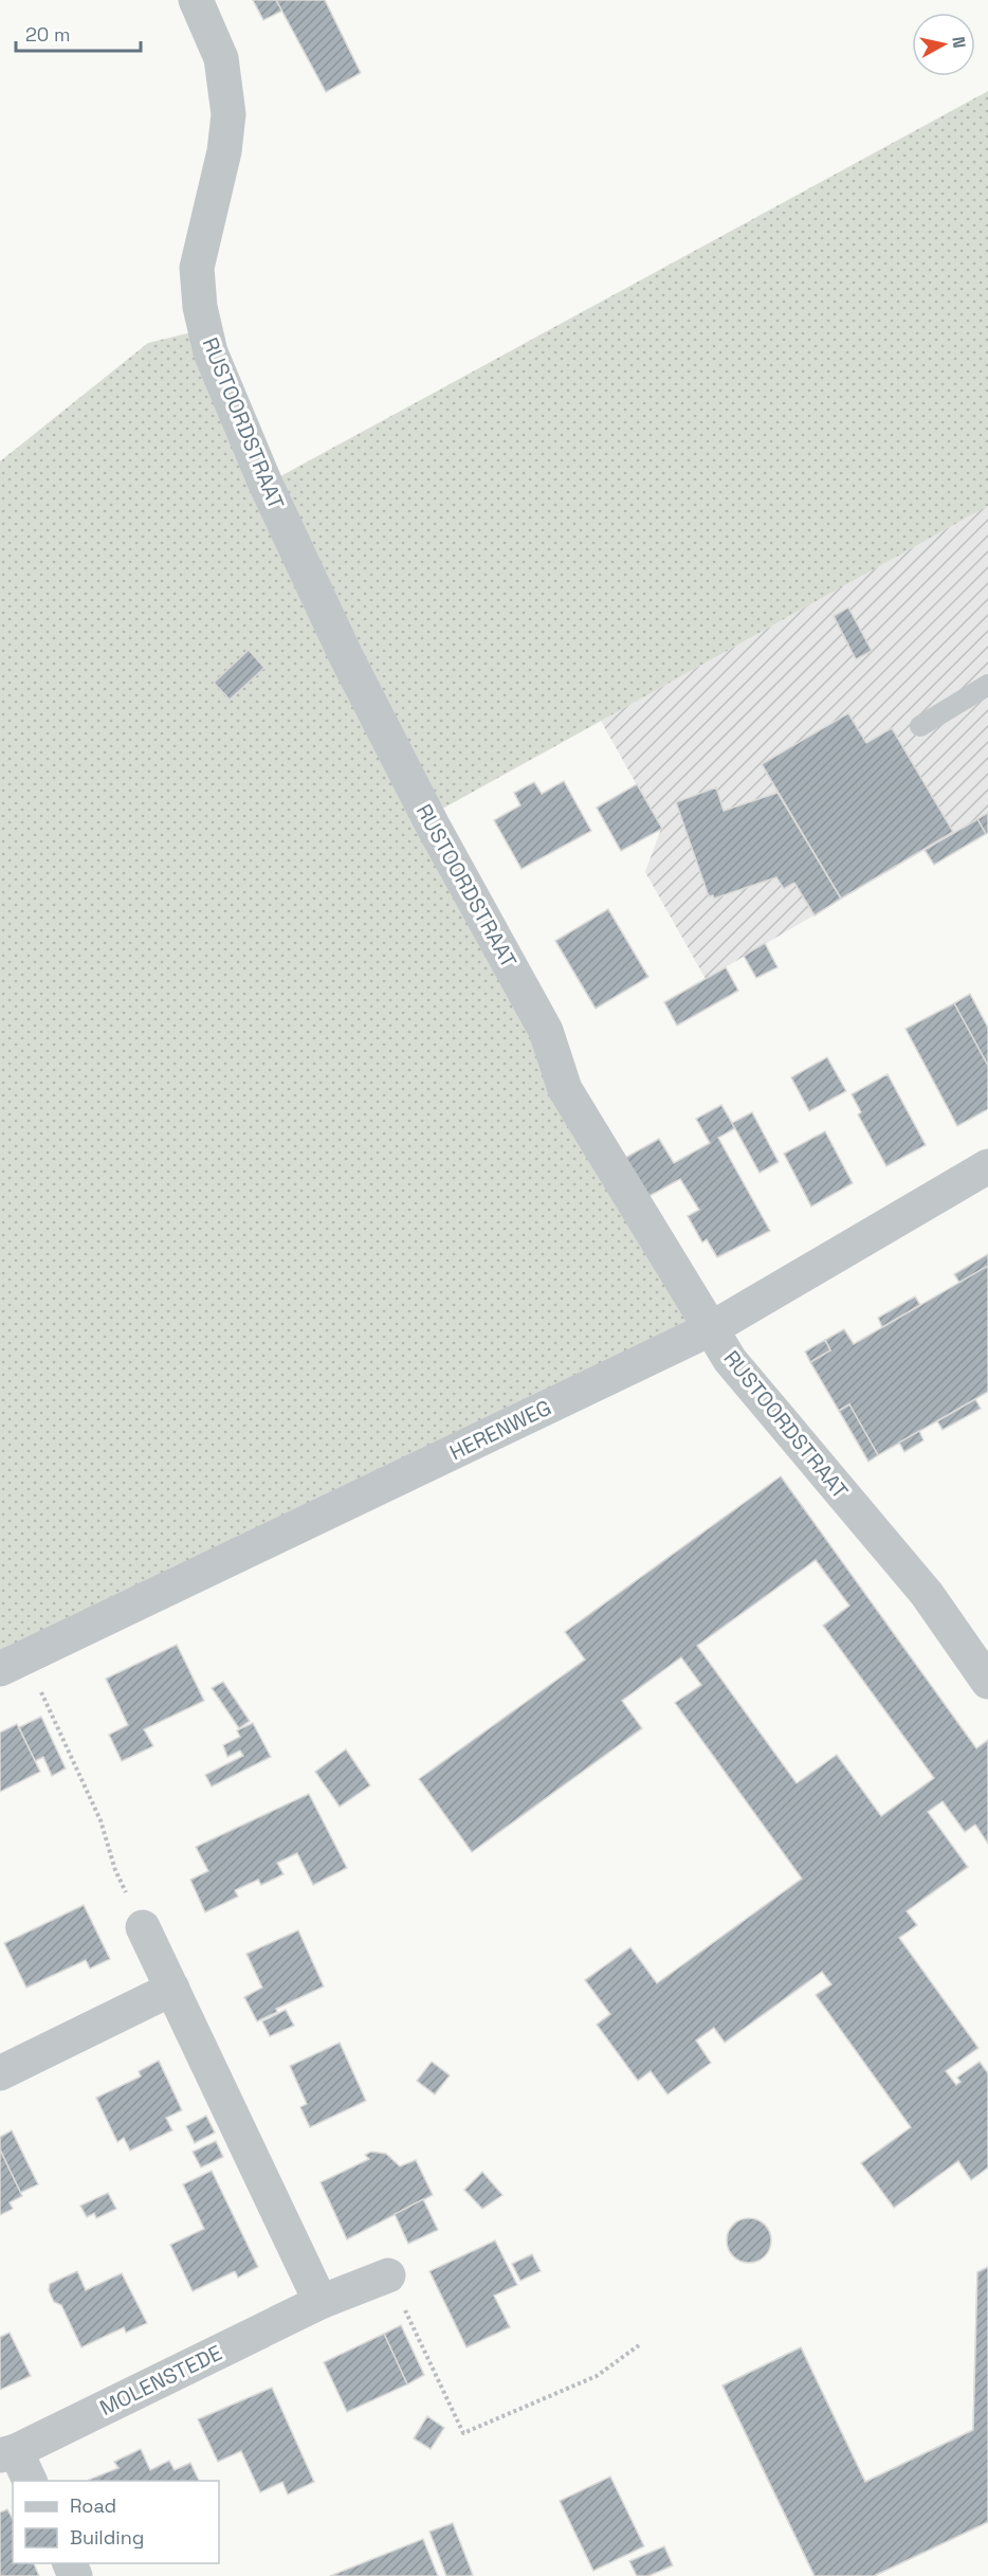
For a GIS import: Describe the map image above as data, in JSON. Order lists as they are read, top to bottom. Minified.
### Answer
{"streets":{"street":["RUSTOORDSTRAAT","HERENWEG","MOLENSTEDE"]},"crossings":[["RUSTOORDSTRAAT","HERENWEG"]],"legend":["Road","Building"],"scale_bar":"20 m","north":"right"}
